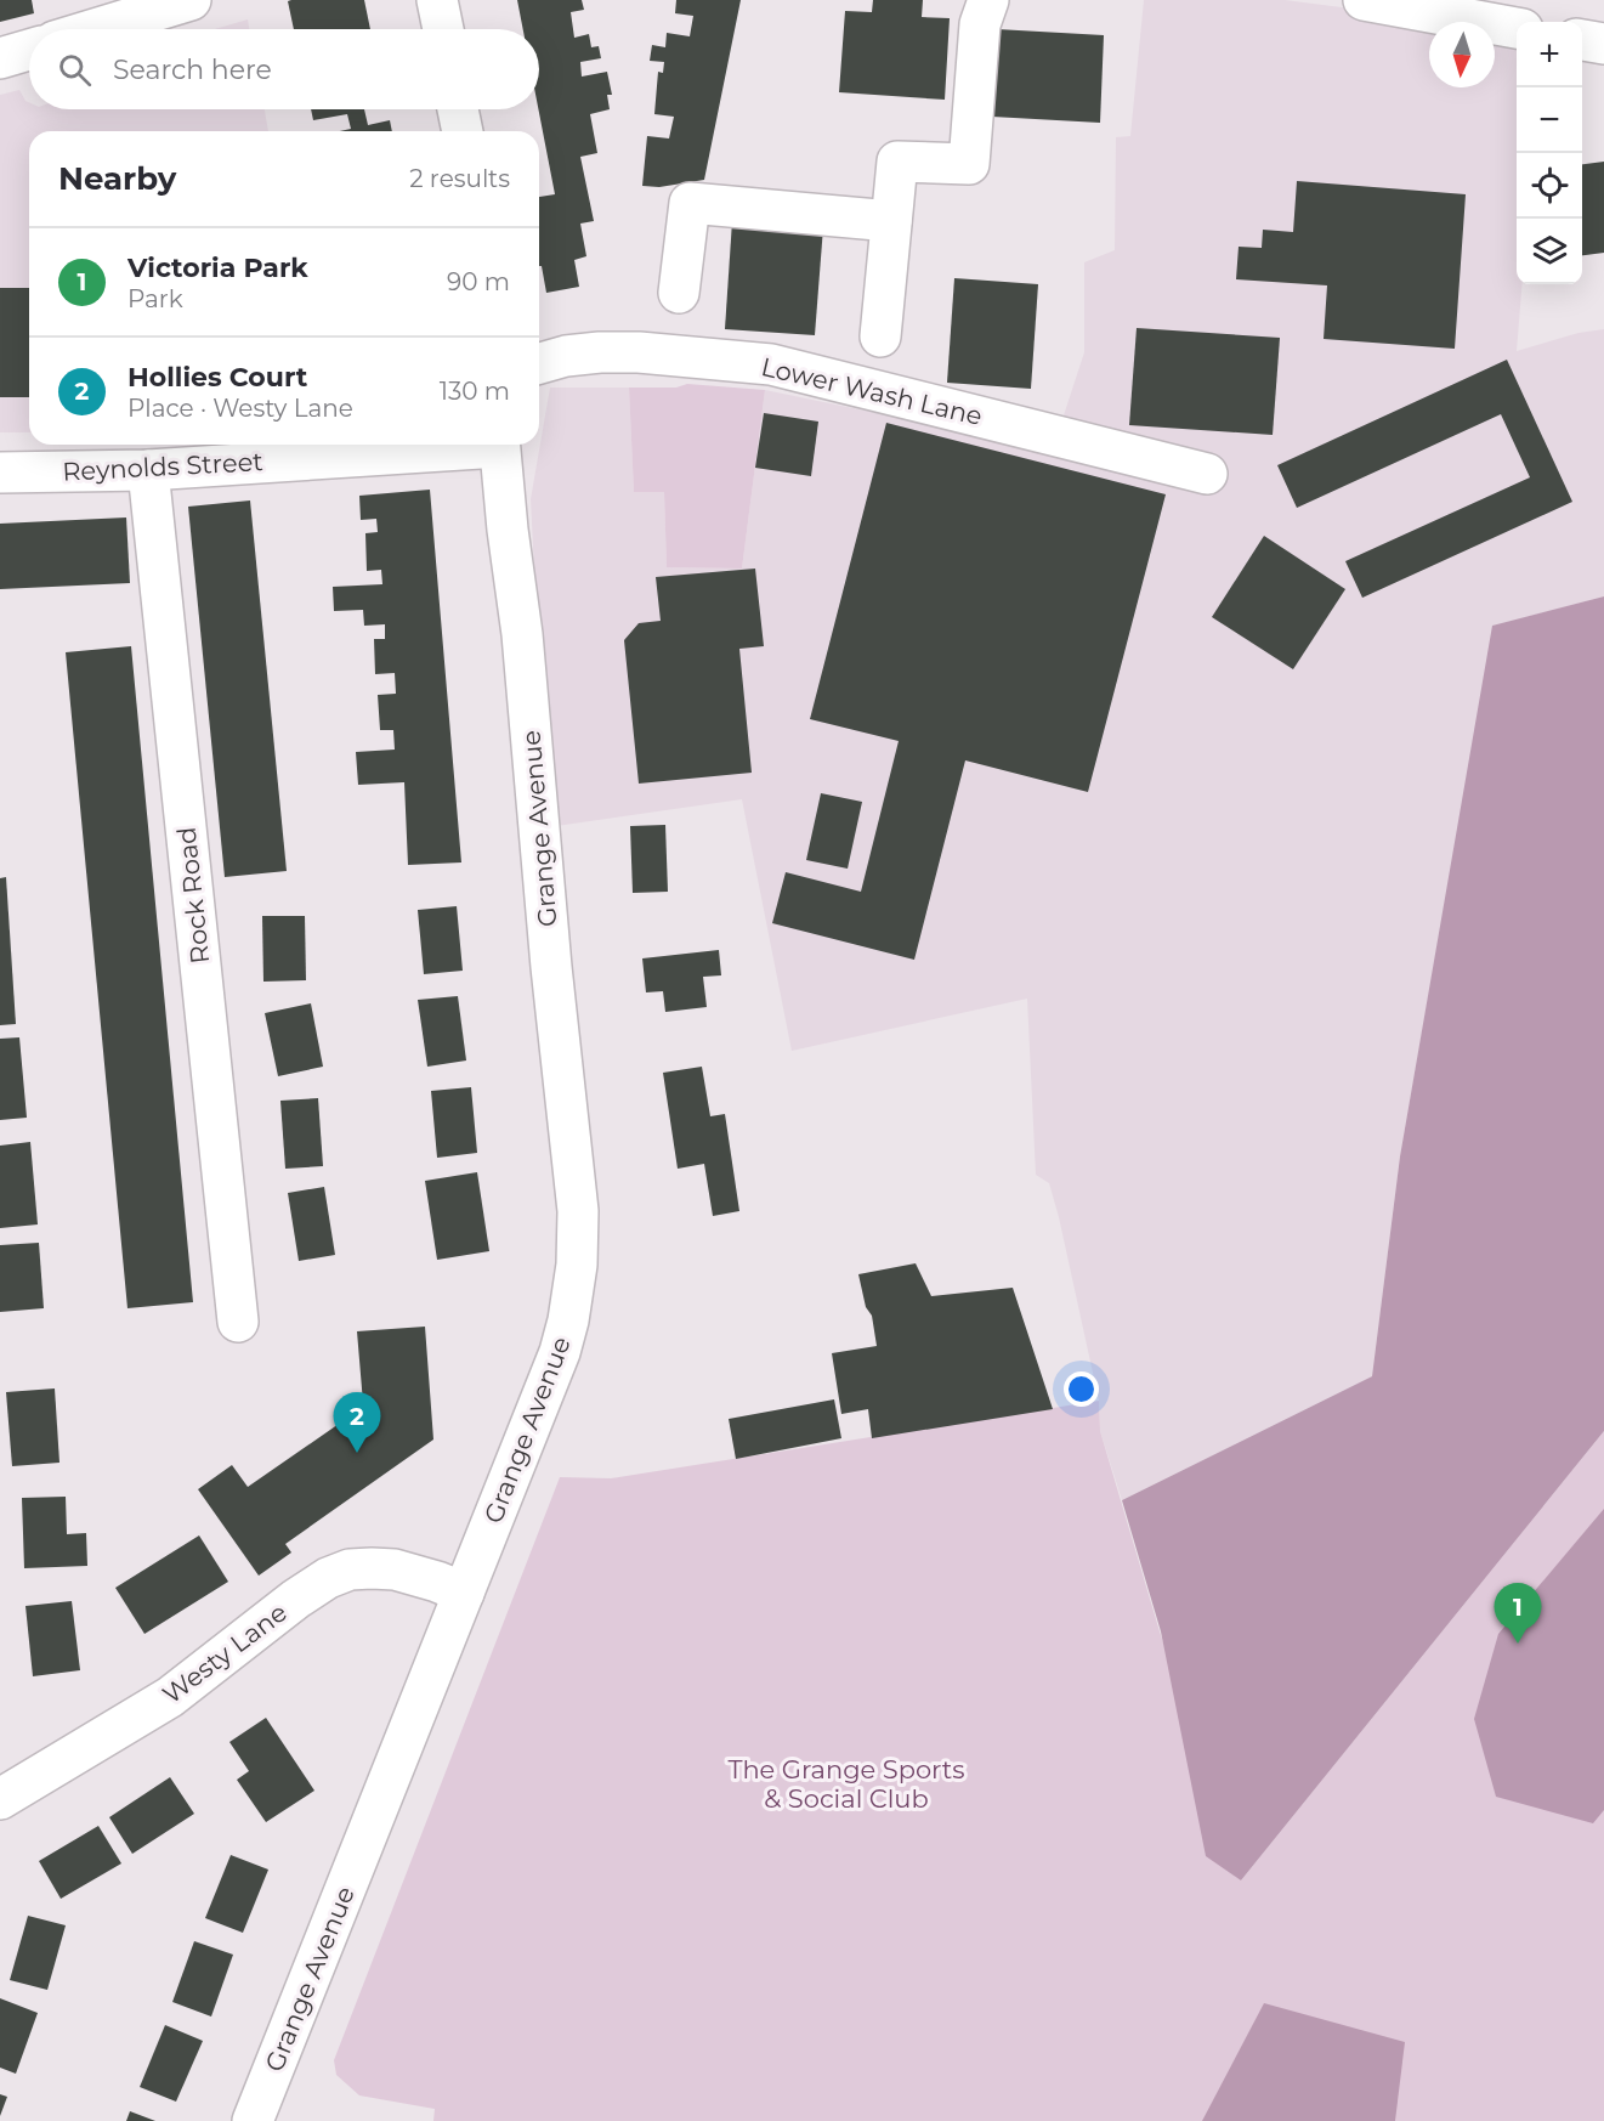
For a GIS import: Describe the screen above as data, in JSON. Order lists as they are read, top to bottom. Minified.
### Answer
{"streets":{"main road":["Lower Wash Lane","Reynolds Street","Grange Avenue","Rock Road","Westy Lane"]},"crossings":[["Reynolds Street","Rock Road"],["Grange Avenue","Westy Lane"]],"parks":["The Grange Sports & Social Club"],"north":"bottom","page":{"map_buttons":["+","−"],"search":"Search here","heading":["Nearby","2 results"],"list":[{"mark":"1","name":"Victoria Park","note":"Park","value":"90 m"},{"mark":"2","name":"Hollies Court","note":"Place · Westy Lane","value":"130 m"}],"pins":["2","1"]}}
